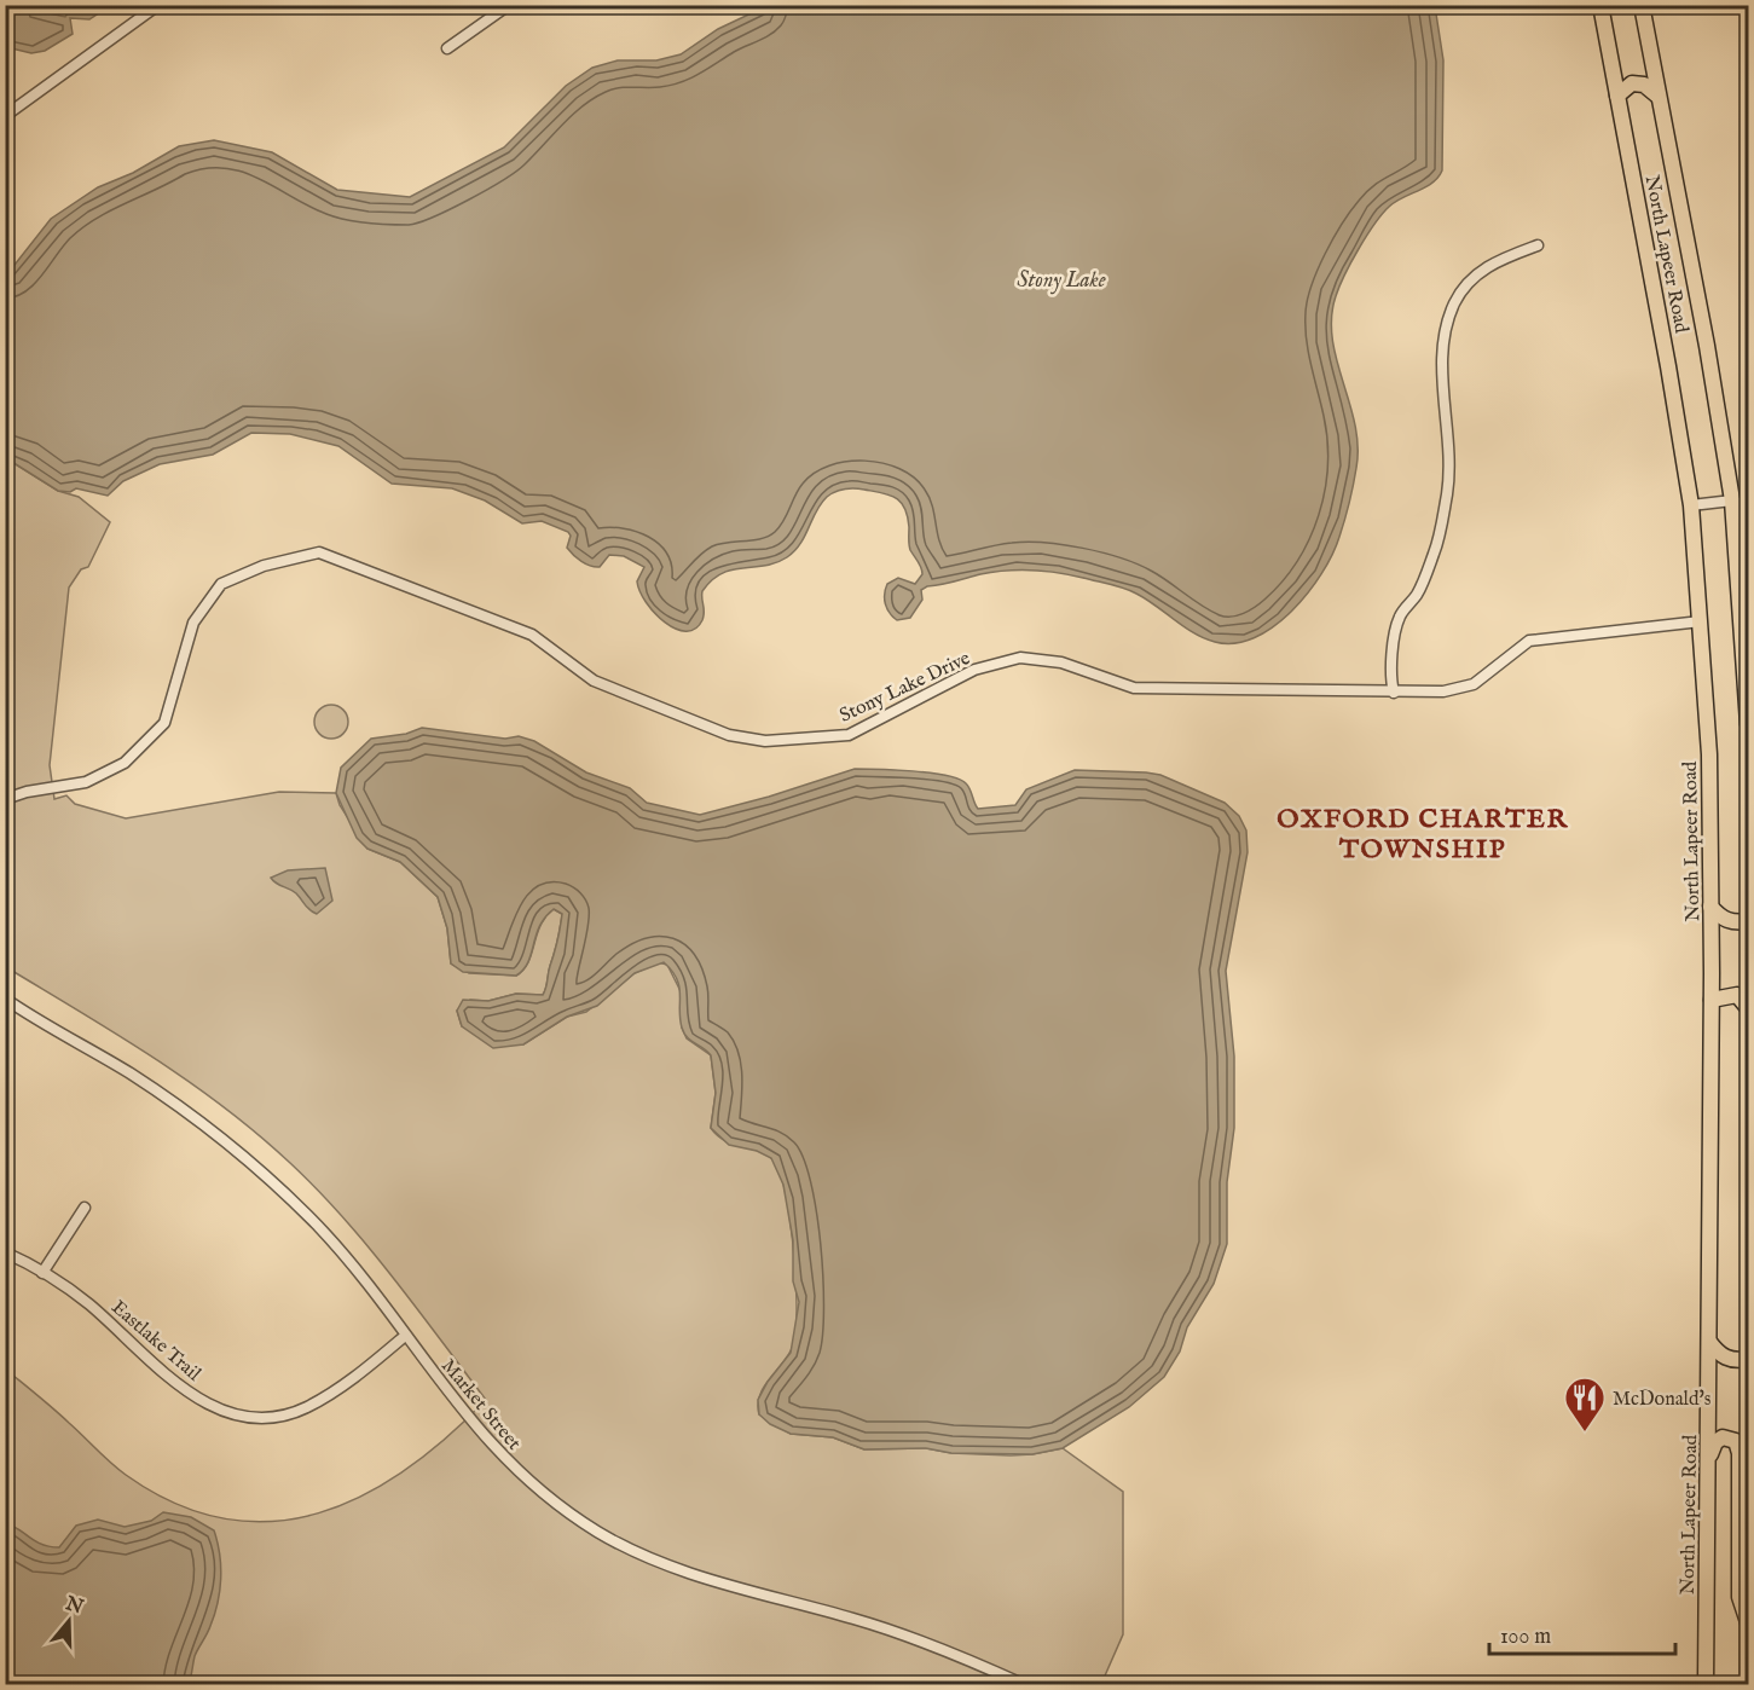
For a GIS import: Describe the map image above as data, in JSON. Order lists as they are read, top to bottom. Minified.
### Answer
{"streets":{"main road":["North Lapeer Road"],"street":["Stony Lake Drive","Eastlake Trail","Market Street"]},"crossings":[["North Lapeer Road","Stony Lake Drive"],["Eastlake Trail","Market Street"]],"districts":["OXFORD CHARTER TOWNSHIP"],"water":["Stony Lake"],"places":{"restaurant":["McDonald's"]},"scale_bar":"100 m","north":"top"}
